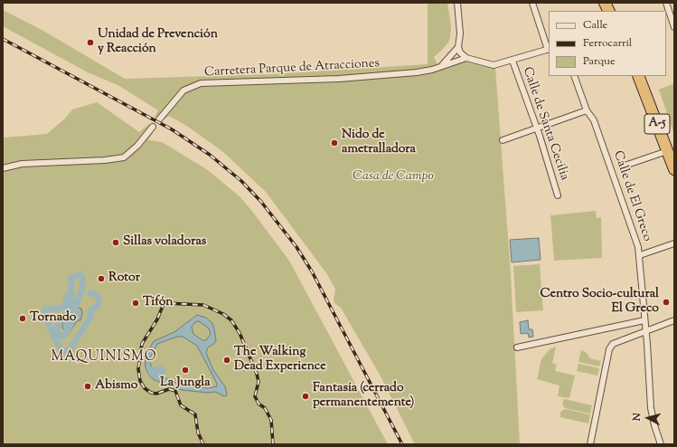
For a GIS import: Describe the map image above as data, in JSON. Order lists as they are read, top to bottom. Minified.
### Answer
{"streets":{"highway":["A-5"],"street":["Carretera Parque de Atracciones","Calle de Santa Cecilia","Calle de El Greco"]},"districts":["MAQUINISMO"],"parks":["Casa de Campo"],"places":["Unidad de Prevención y Reacción","Nido de ametralladora","Sillas voladoras","Rotor","Centro Socio-cultural El Greco","Tifón","Tornado","The Walking Dead Experience","La Jungla","Abismo","Fantasía (cerrado permanentemente)"],"legend":["Calle","Ferrocarril","Parque"],"north":"left"}
